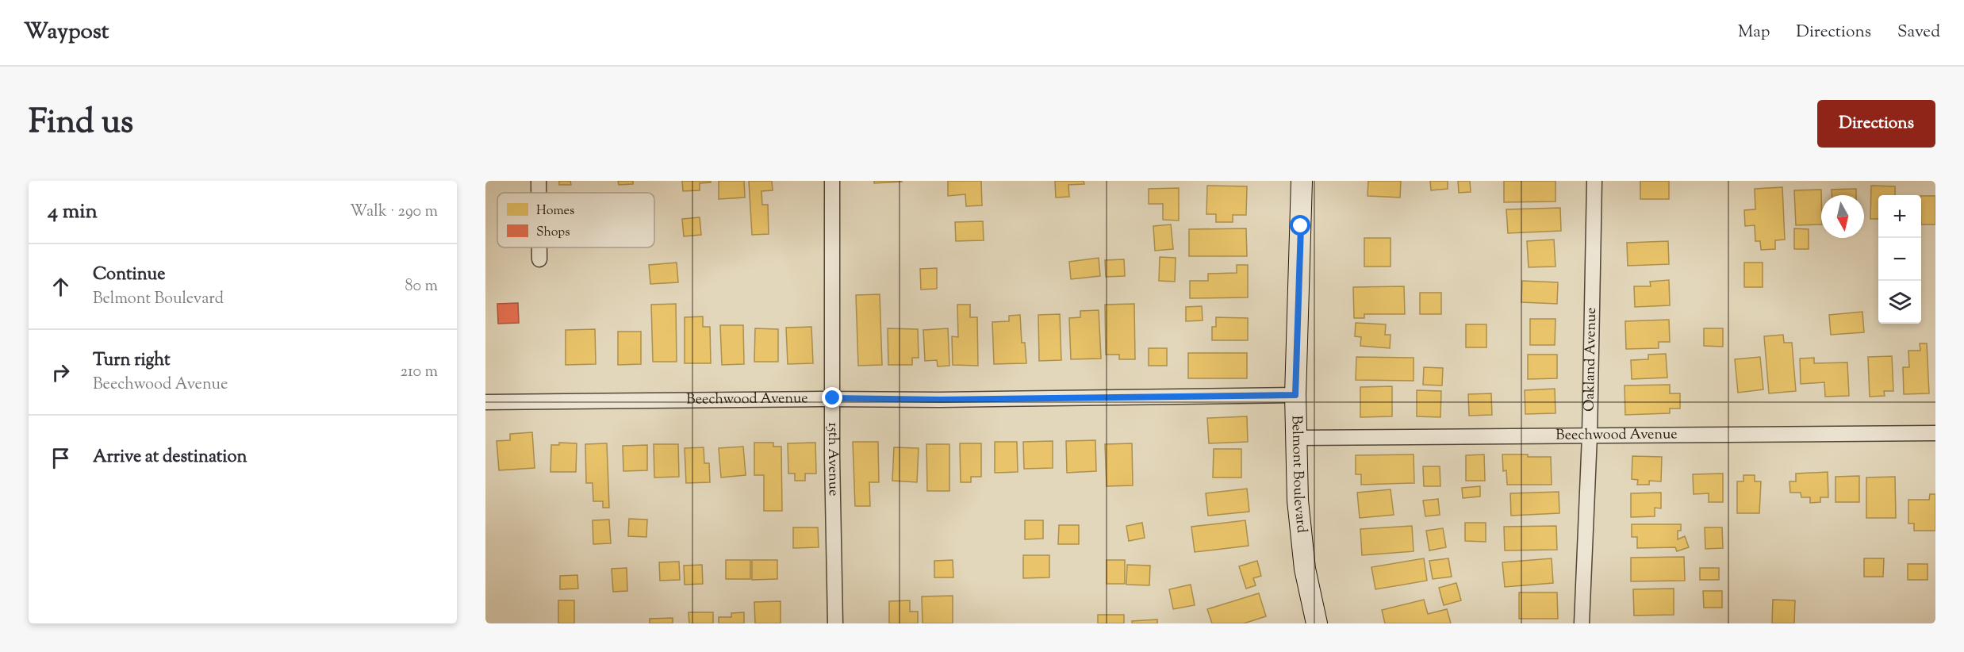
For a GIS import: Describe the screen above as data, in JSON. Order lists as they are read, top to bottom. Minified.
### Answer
{"streets":{"street":["Oakland Avenue","Beechwood Avenue","15th Avenue","Belmont Boulevard"]},"crossings":[["Oakland Avenue","Beechwood Avenue"],["Beechwood Avenue","15th Avenue"],["Beechwood Avenue","Belmont Boulevard"]],"legend":["Homes","Shops"],"north":"bottom","page":{"header":"Waypost","nav":["Map","Directions","Saved"],"title":"Find us","buttons":"Directions","heading":["4 min","Walk · 290 m"],"map_buttons":["+","−"],"list":[["Continue","Belmont Boulevard","80 m"],["Turn right","Beechwood Avenue","210 m"],"Arrive at destination"]}}
